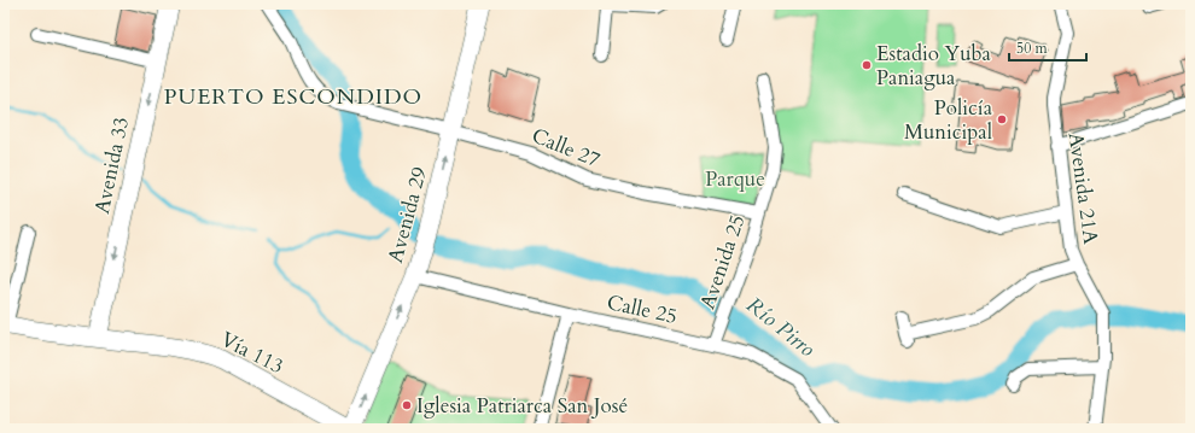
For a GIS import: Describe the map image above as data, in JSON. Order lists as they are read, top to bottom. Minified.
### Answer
{"streets":{"main road":["Avenida 33","Avenida 29","Vía 113"],"street":["Calle 27","Avenida 21A","Avenida 25","Calle 25"]},"crossings":[["Calle 27","Avenida 29"],["Calle 27","Avenida 25"],["Avenida 33","Vía 113"],["Avenida 29","Calle 25"],["Avenida 29","Vía 113"],["Avenida 25","Calle 25"]],"one_way":["Avenida 33","Avenida 29"],"districts":["PUERTO ESCONDIDO"],"water":["Río Pirro"],"parks":["Parque"],"places":["Estadio Yuba Paniagua","Policía Municipal","Iglesia Patriarca San José"],"scale_bar":"50 m"}
